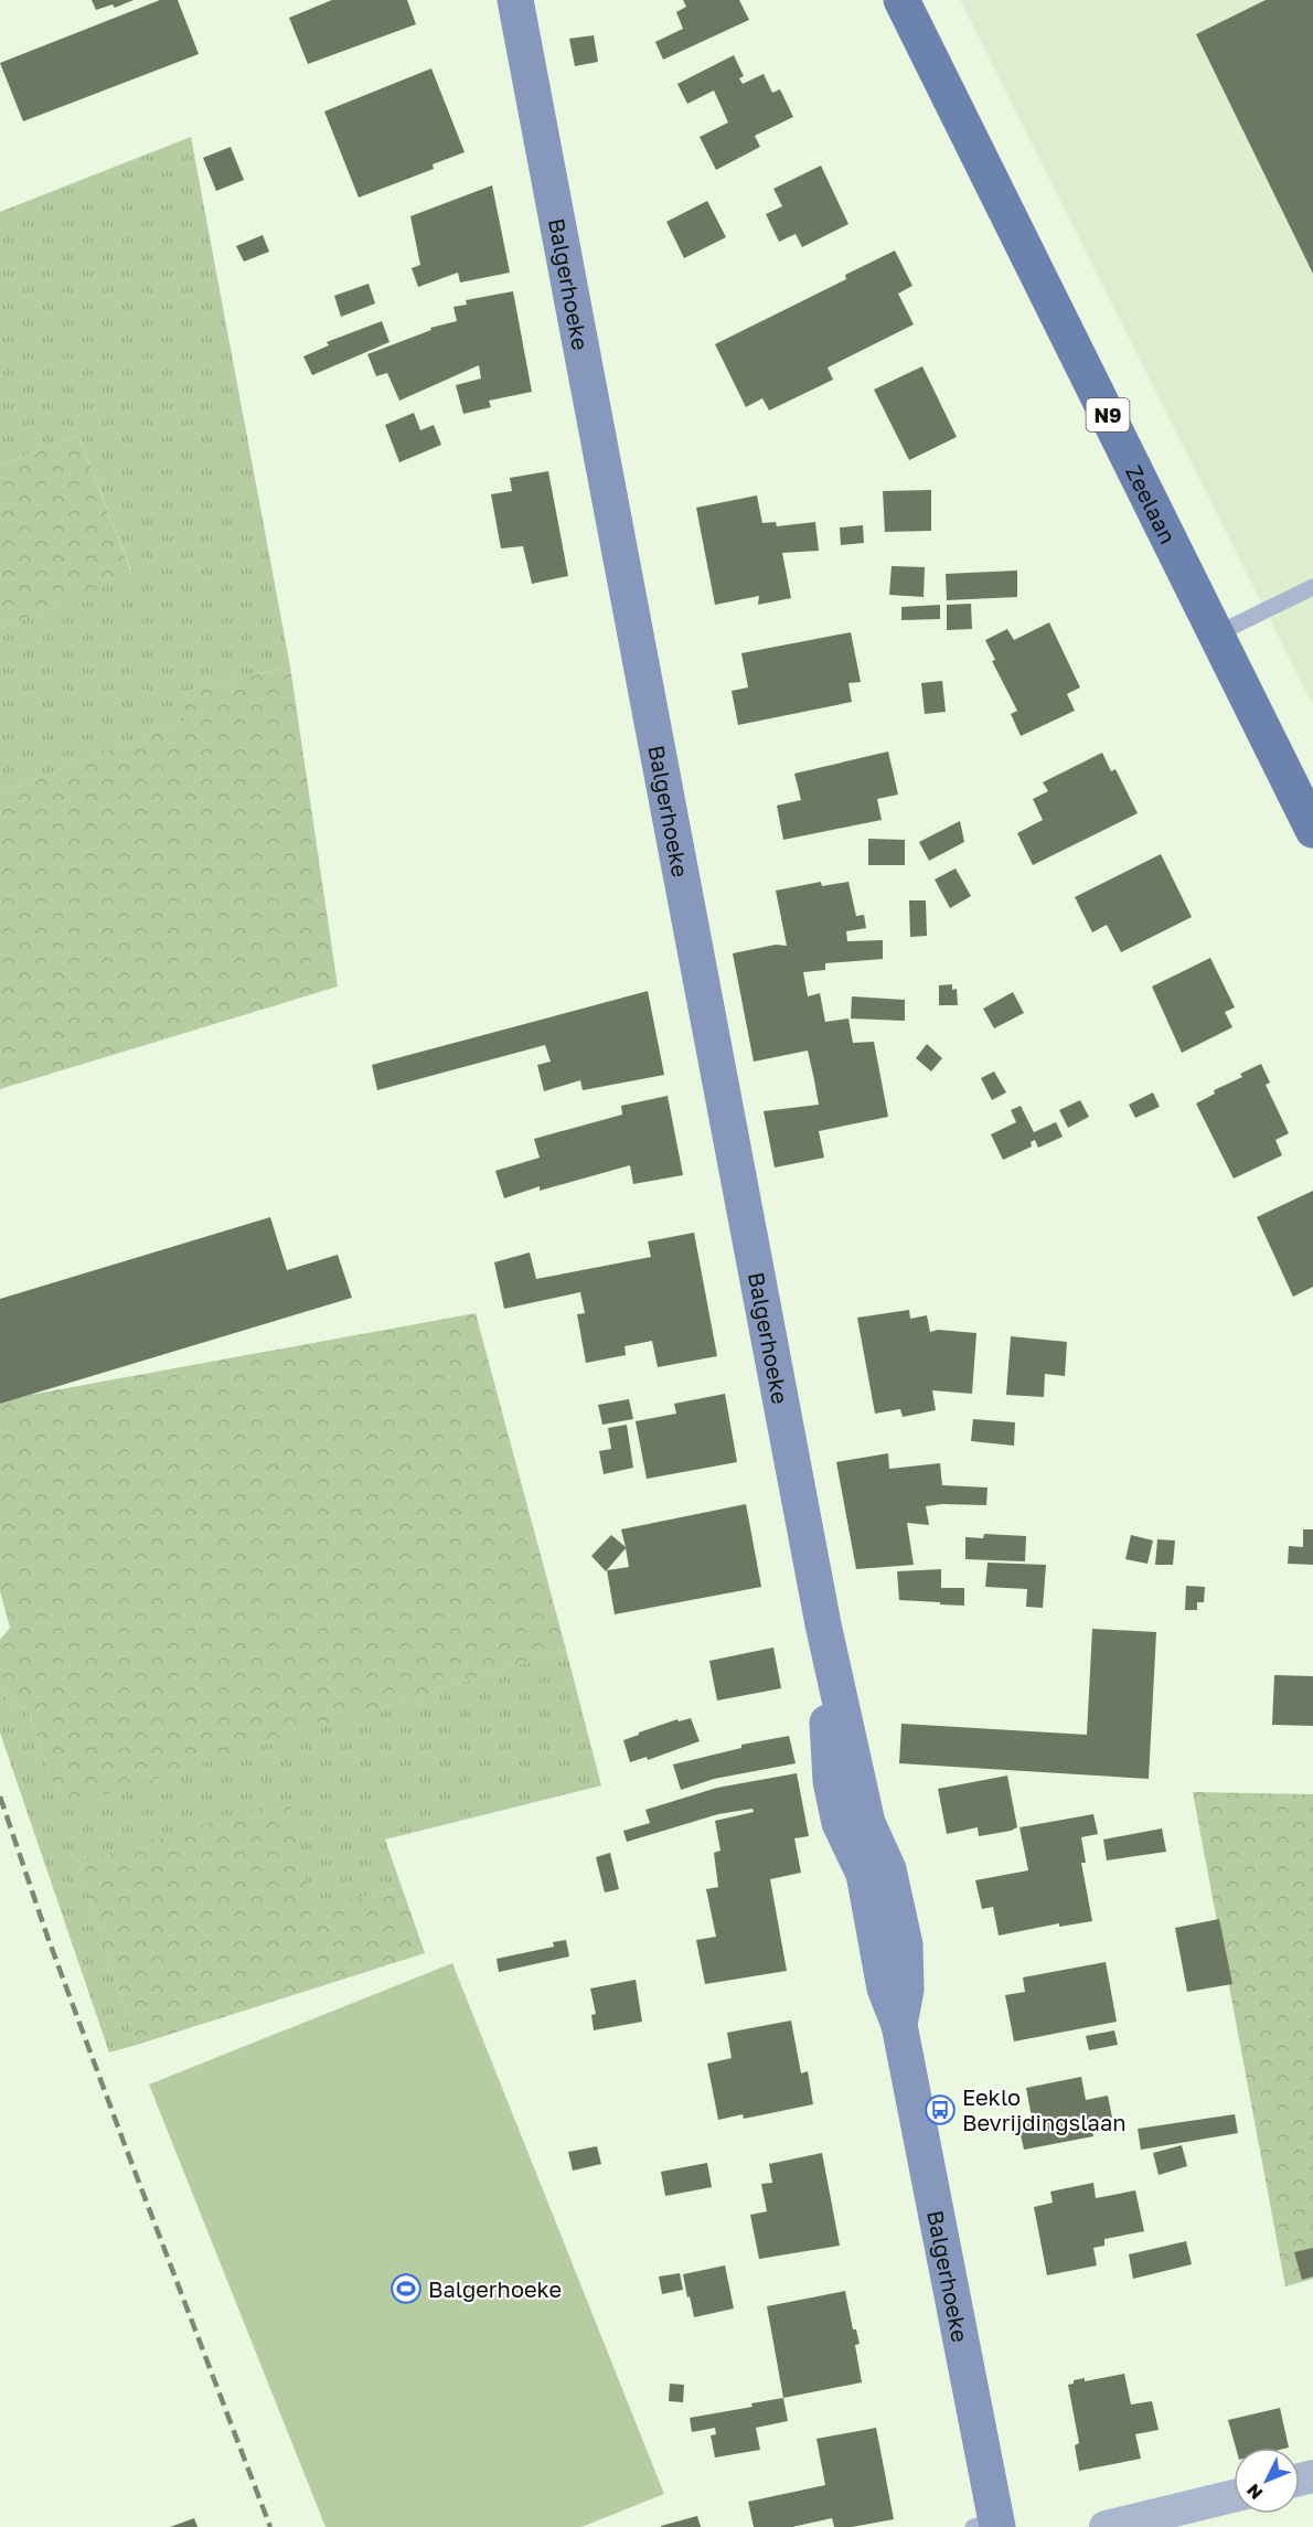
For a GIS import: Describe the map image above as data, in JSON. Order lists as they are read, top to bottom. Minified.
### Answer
{"streets":{"main road":["Balgerhoeke","N9","Zeelaan"]},"places":{"bus stop":["Eeklo Bevrijdingslaan"],"sports":["Balgerhoeke"]},"north":"bottom left"}
